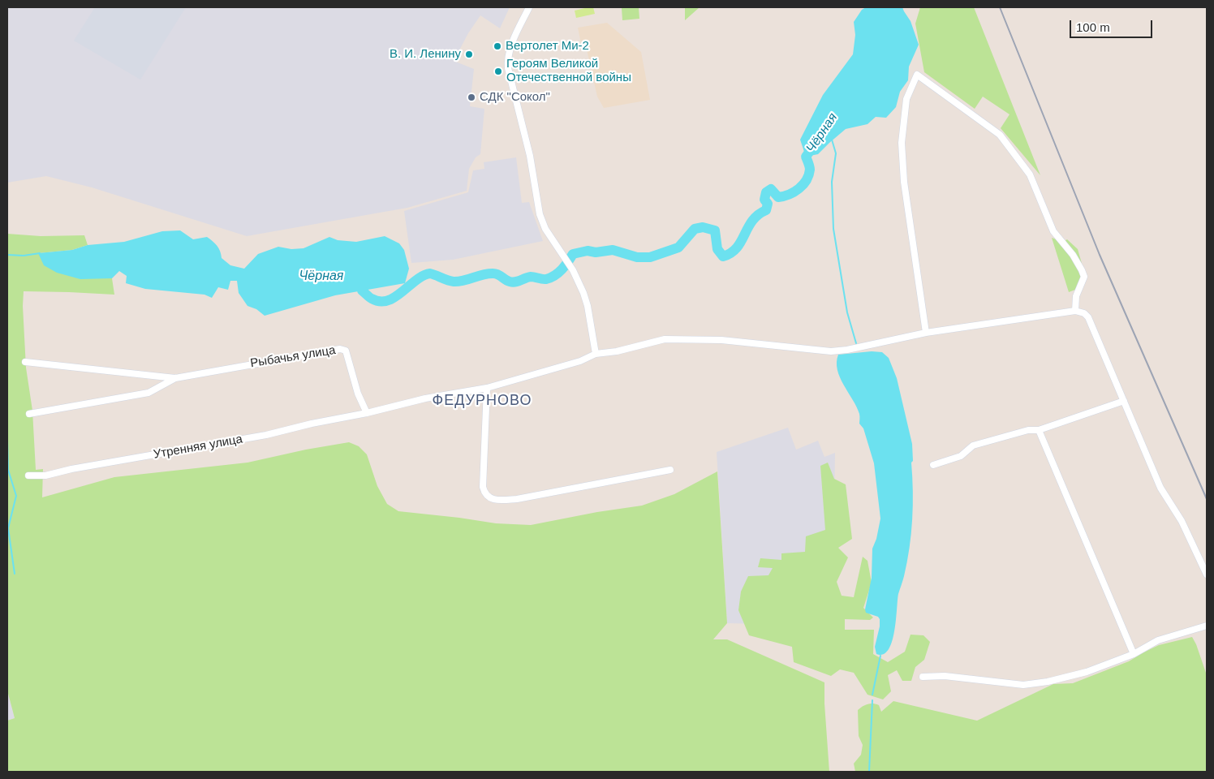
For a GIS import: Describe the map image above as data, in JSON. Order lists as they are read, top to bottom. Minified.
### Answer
{"streets":{"street":["Рыбачья улица","Утренняя улица"]},"crossings":[["Рыбачья улица","Утренняя улица"]],"districts":["ФЕДУРНОВО"],"water":["Чёрная"],"places":["Вертолет Ми-2","В. И. Ленину","Героям Великой Отечественной войны","СДК \"Сокол\""],"scale_bar":"100 m"}
